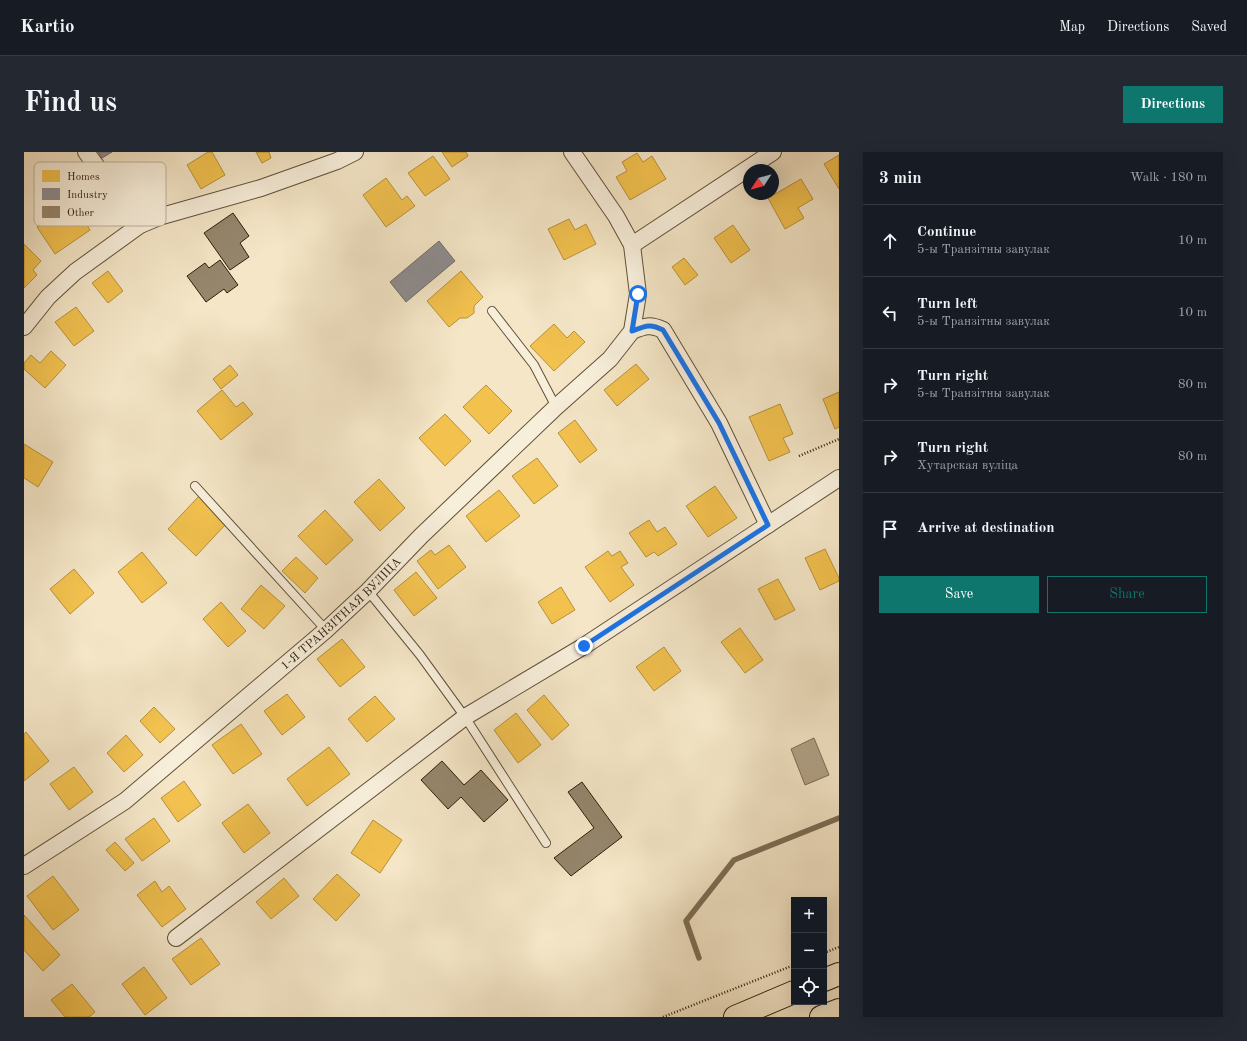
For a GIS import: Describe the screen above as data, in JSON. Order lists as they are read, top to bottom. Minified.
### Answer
{"streets":{"street":["1-Я ТРАНЗІТНАЯ ВУЛІЦА"]},"legend":["Homes","Industry","Other"],"north":"bottom left","page":{"header":"Kartio","nav":["Map","Directions","Saved"],"buttons":["Directions",["Save","Share"]],"title":"Find us","heading":["3 min","Walk · 180 m"],"list":[["Continue","5-ы Транзітны завулак","10 m"],["Turn left","5-ы Транзітны завулак","10 m"],["Turn right","5-ы Транзітны завулак","80 m"],["Turn right","Хутарская вуліца","80 m"],"Arrive at destination"],"map_buttons":["+","−"]}}
